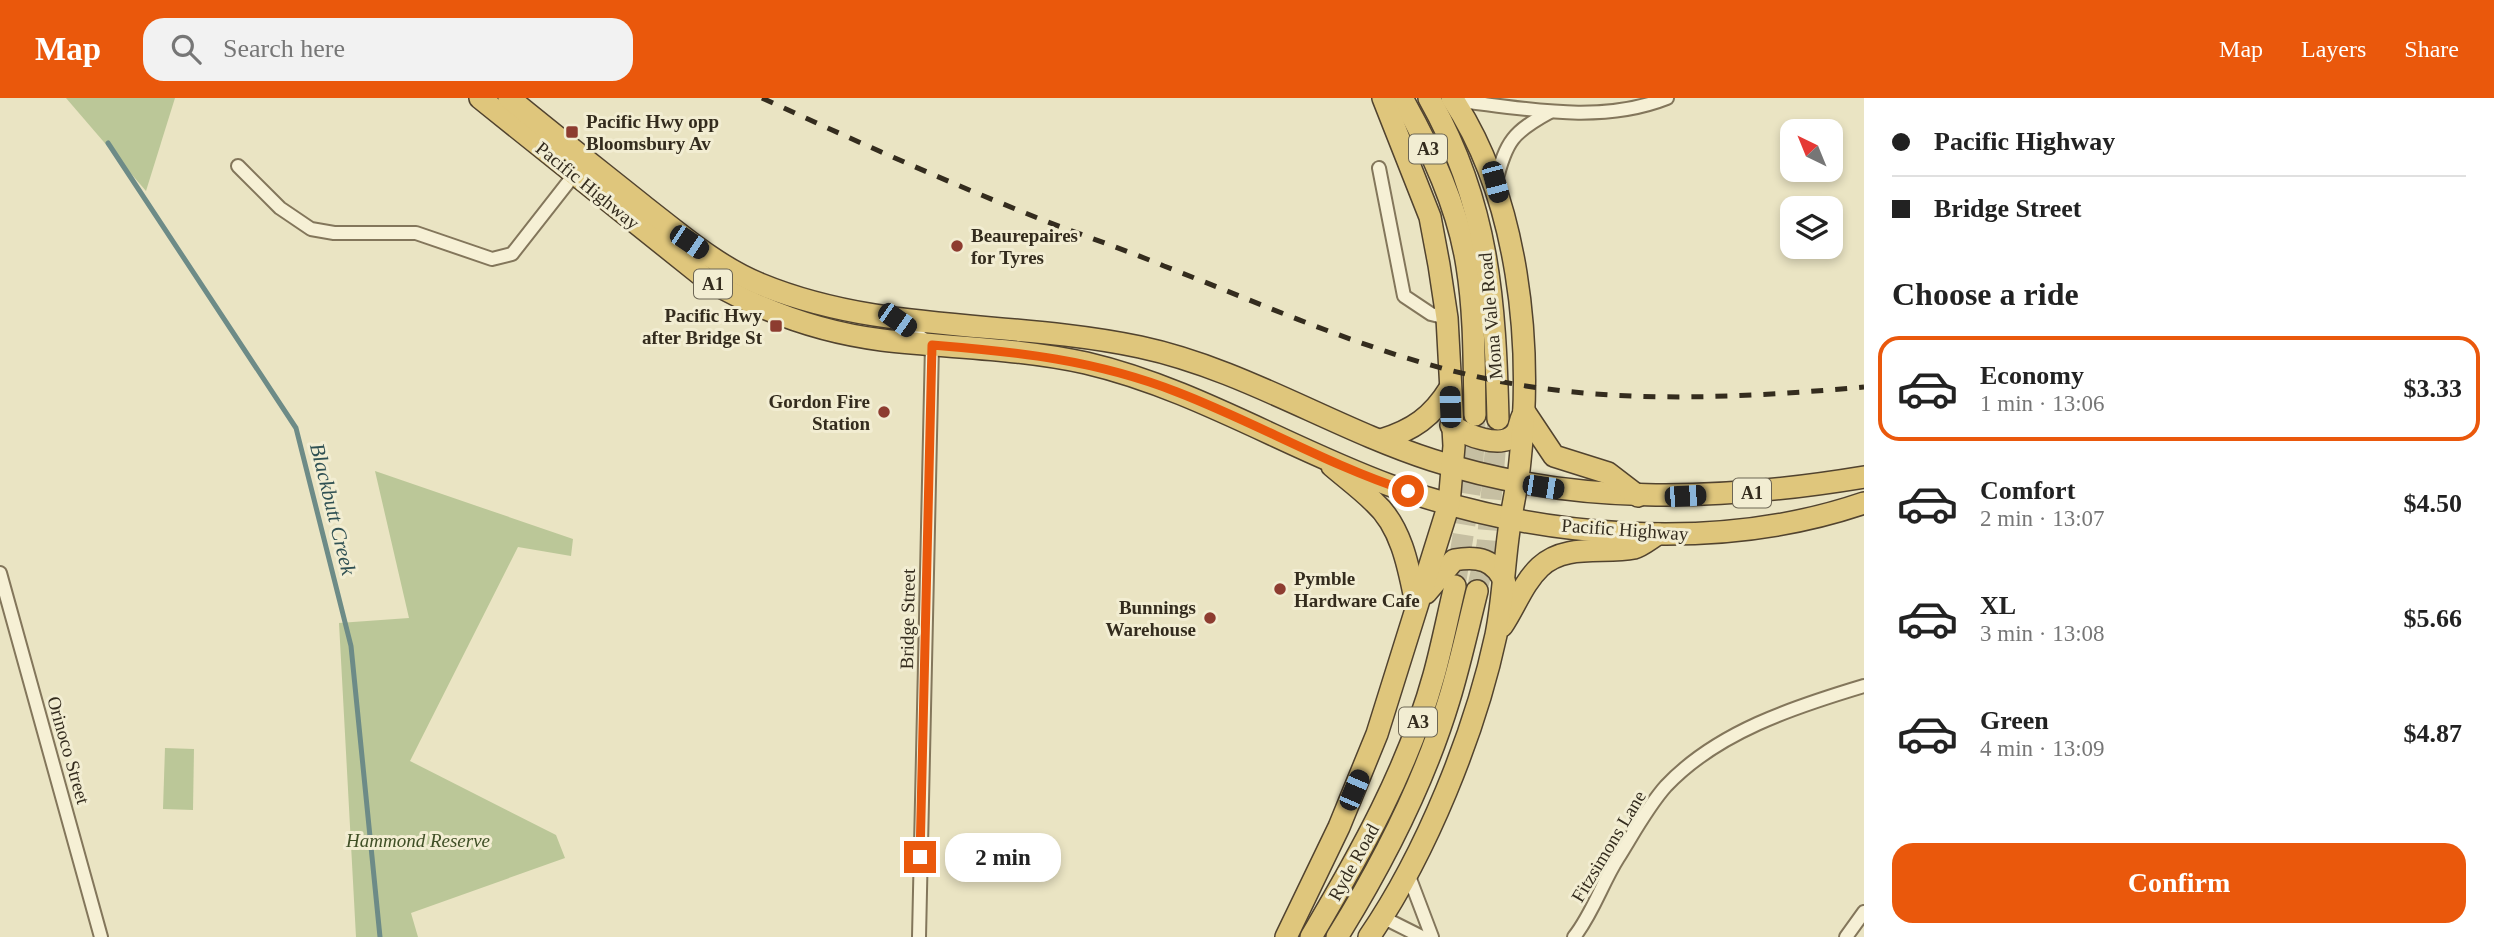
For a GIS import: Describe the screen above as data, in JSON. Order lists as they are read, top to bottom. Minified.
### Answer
{"streets":{"highway":["A3","Pacific Highway","A1","Mona Vale Road","Ryde Road"],"street":["Bridge Street","Orinoco Street","Fitzsimons Lane"]},"crossings":[["Pacific Highway","Bridge Street"]],"water":["Blackbutt Creek"],"parks":["Hammond Reserve"],"places":{"transit":["Pacific Hwy opp Bloomsbury Av","Pacific Hwy after Bridge St"],"other":["Beaurepaires for Tyres","Gordon Fire Station","Pymble Hardware Cafe","Bunnings Warehouse"]},"north":"top left","page":{"header":"Map","search":"Search here","nav":["Map","Layers","Share"],"banner":["Pacific Highway","Bridge Street"],"heading":"Choose a ride","list":[{"name":"Economy","note":"1 min · 13:06","value":"$3.33"},{"name":"Comfort","note":"2 min · 13:07","value":"$4.50"},{"name":"XL","note":"3 min · 13:08","value":"$5.66"},{"name":"Green","note":"4 min · 13:09","value":"$4.87"}],"buttons":"Confirm","bubble":"2 min"}}
